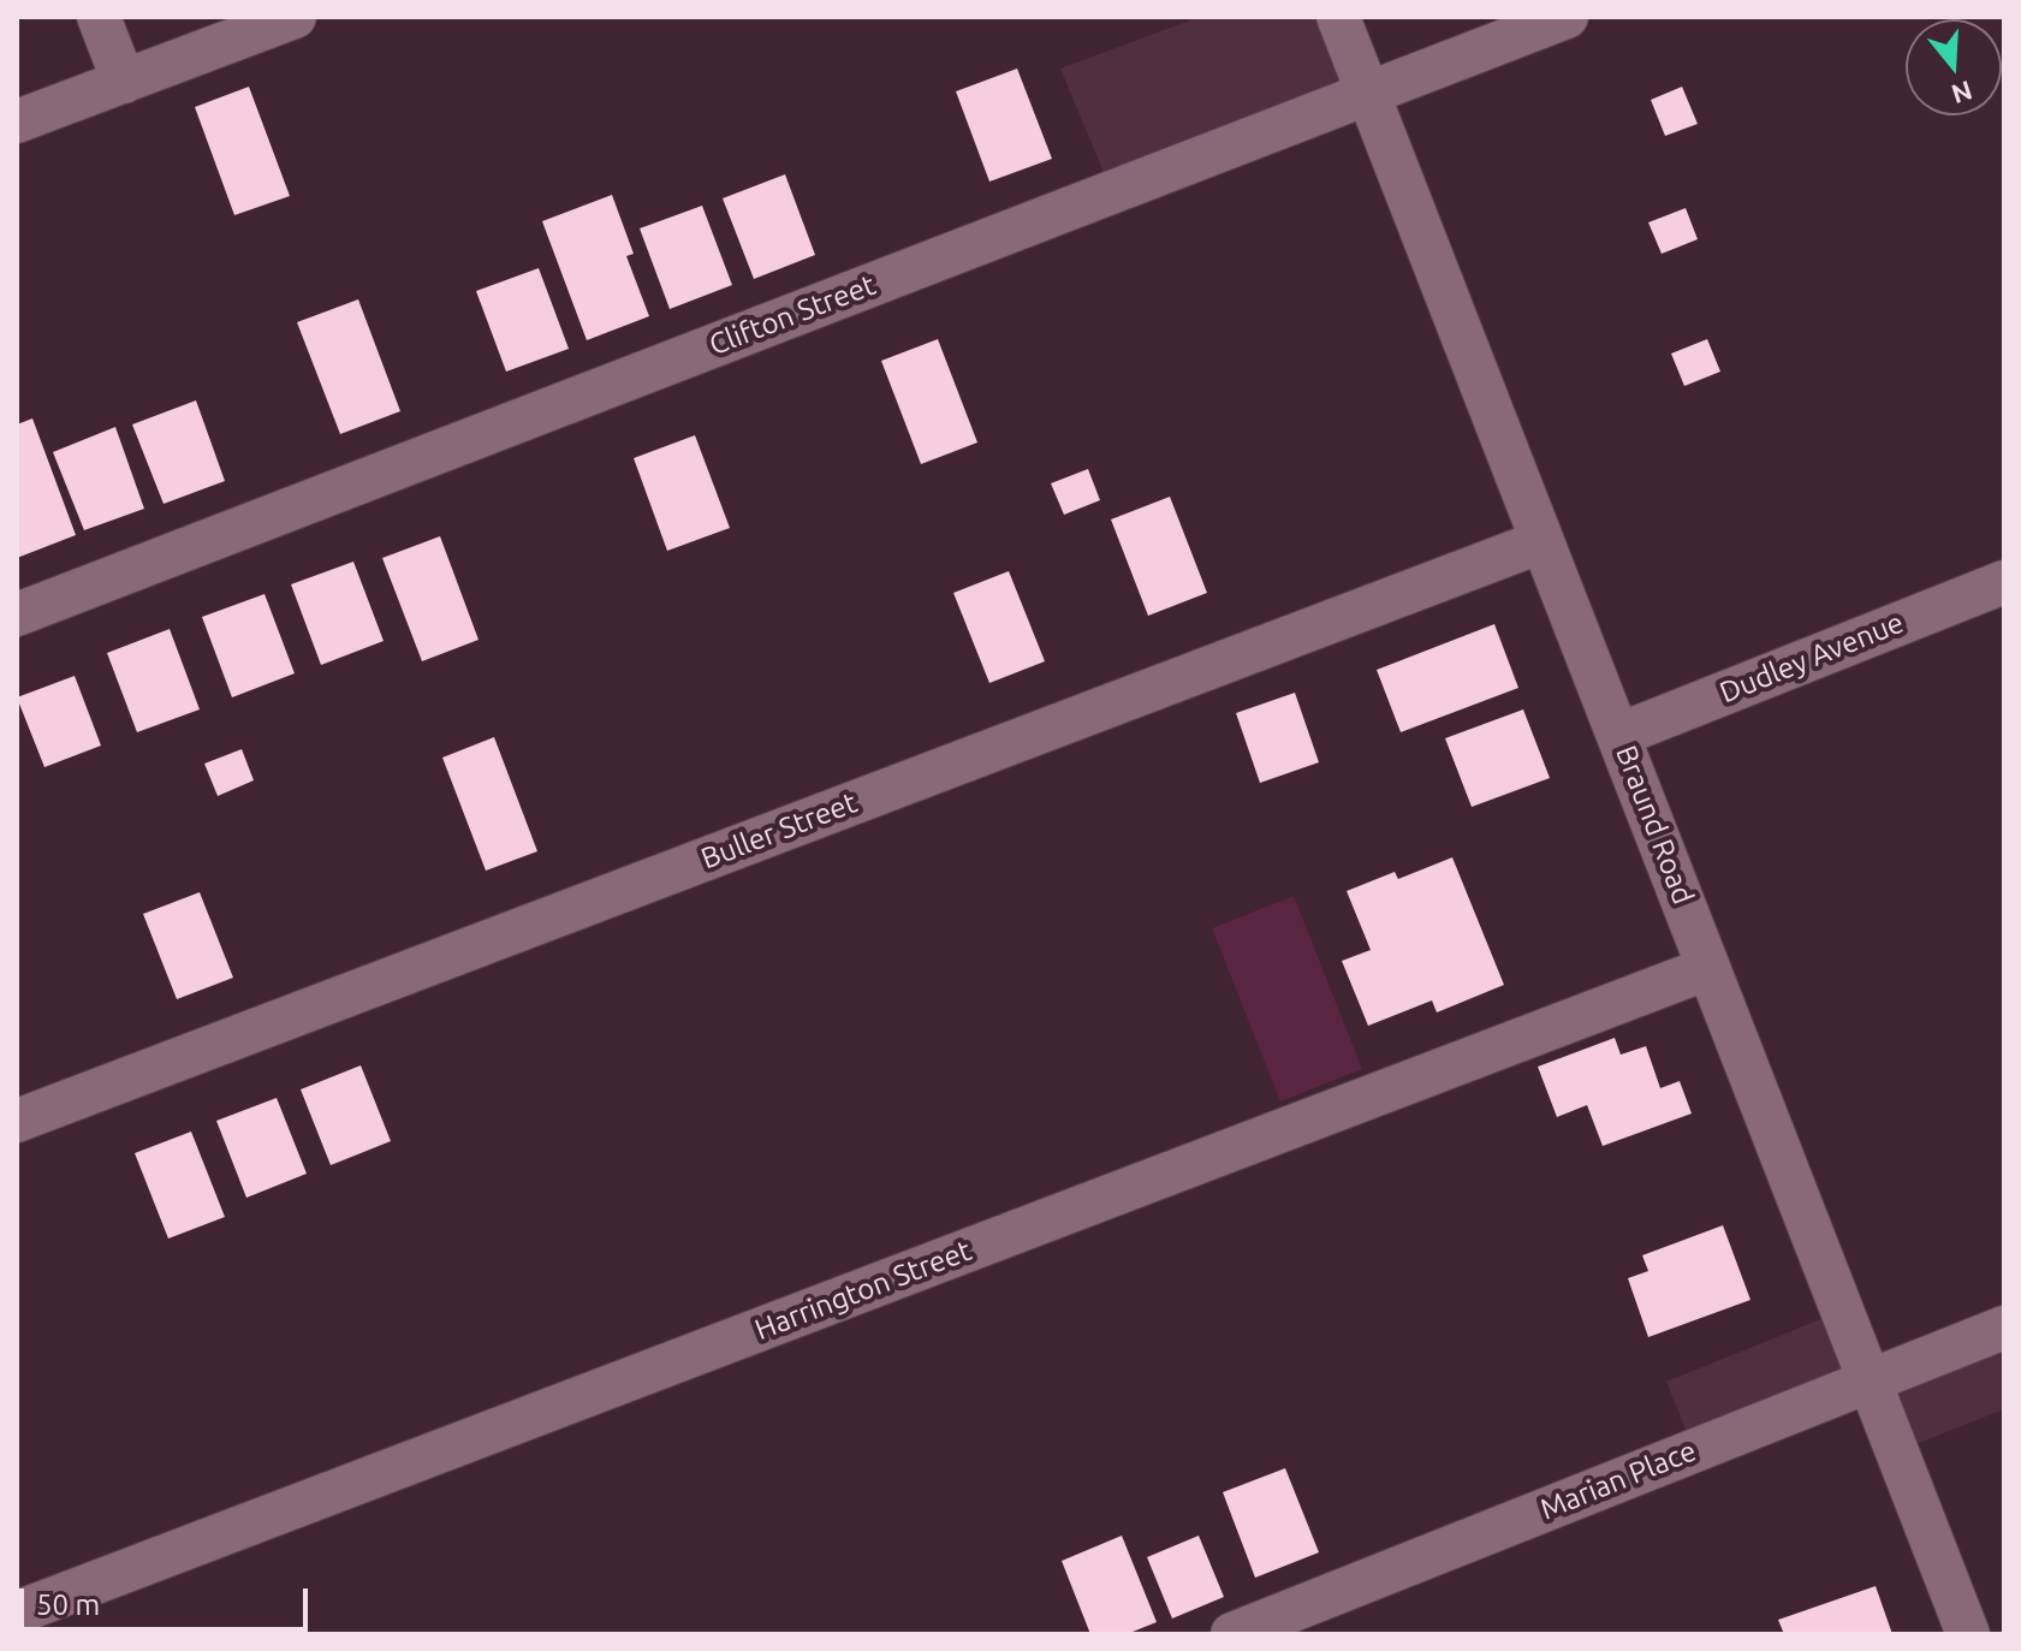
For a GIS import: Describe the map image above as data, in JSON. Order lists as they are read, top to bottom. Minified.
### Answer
{"streets":{"street":["Clifton Street","Dudley Avenue","Braund Road","Buller Street","Harrington Street","Marian Place"]},"crossings":[["Clifton Street","Braund Road"],["Dudley Avenue","Braund Road"],["Braund Road","Buller Street"],["Braund Road","Harrington Street"],["Braund Road","Marian Place"]],"scale_bar":"50 m","north":"bottom"}
